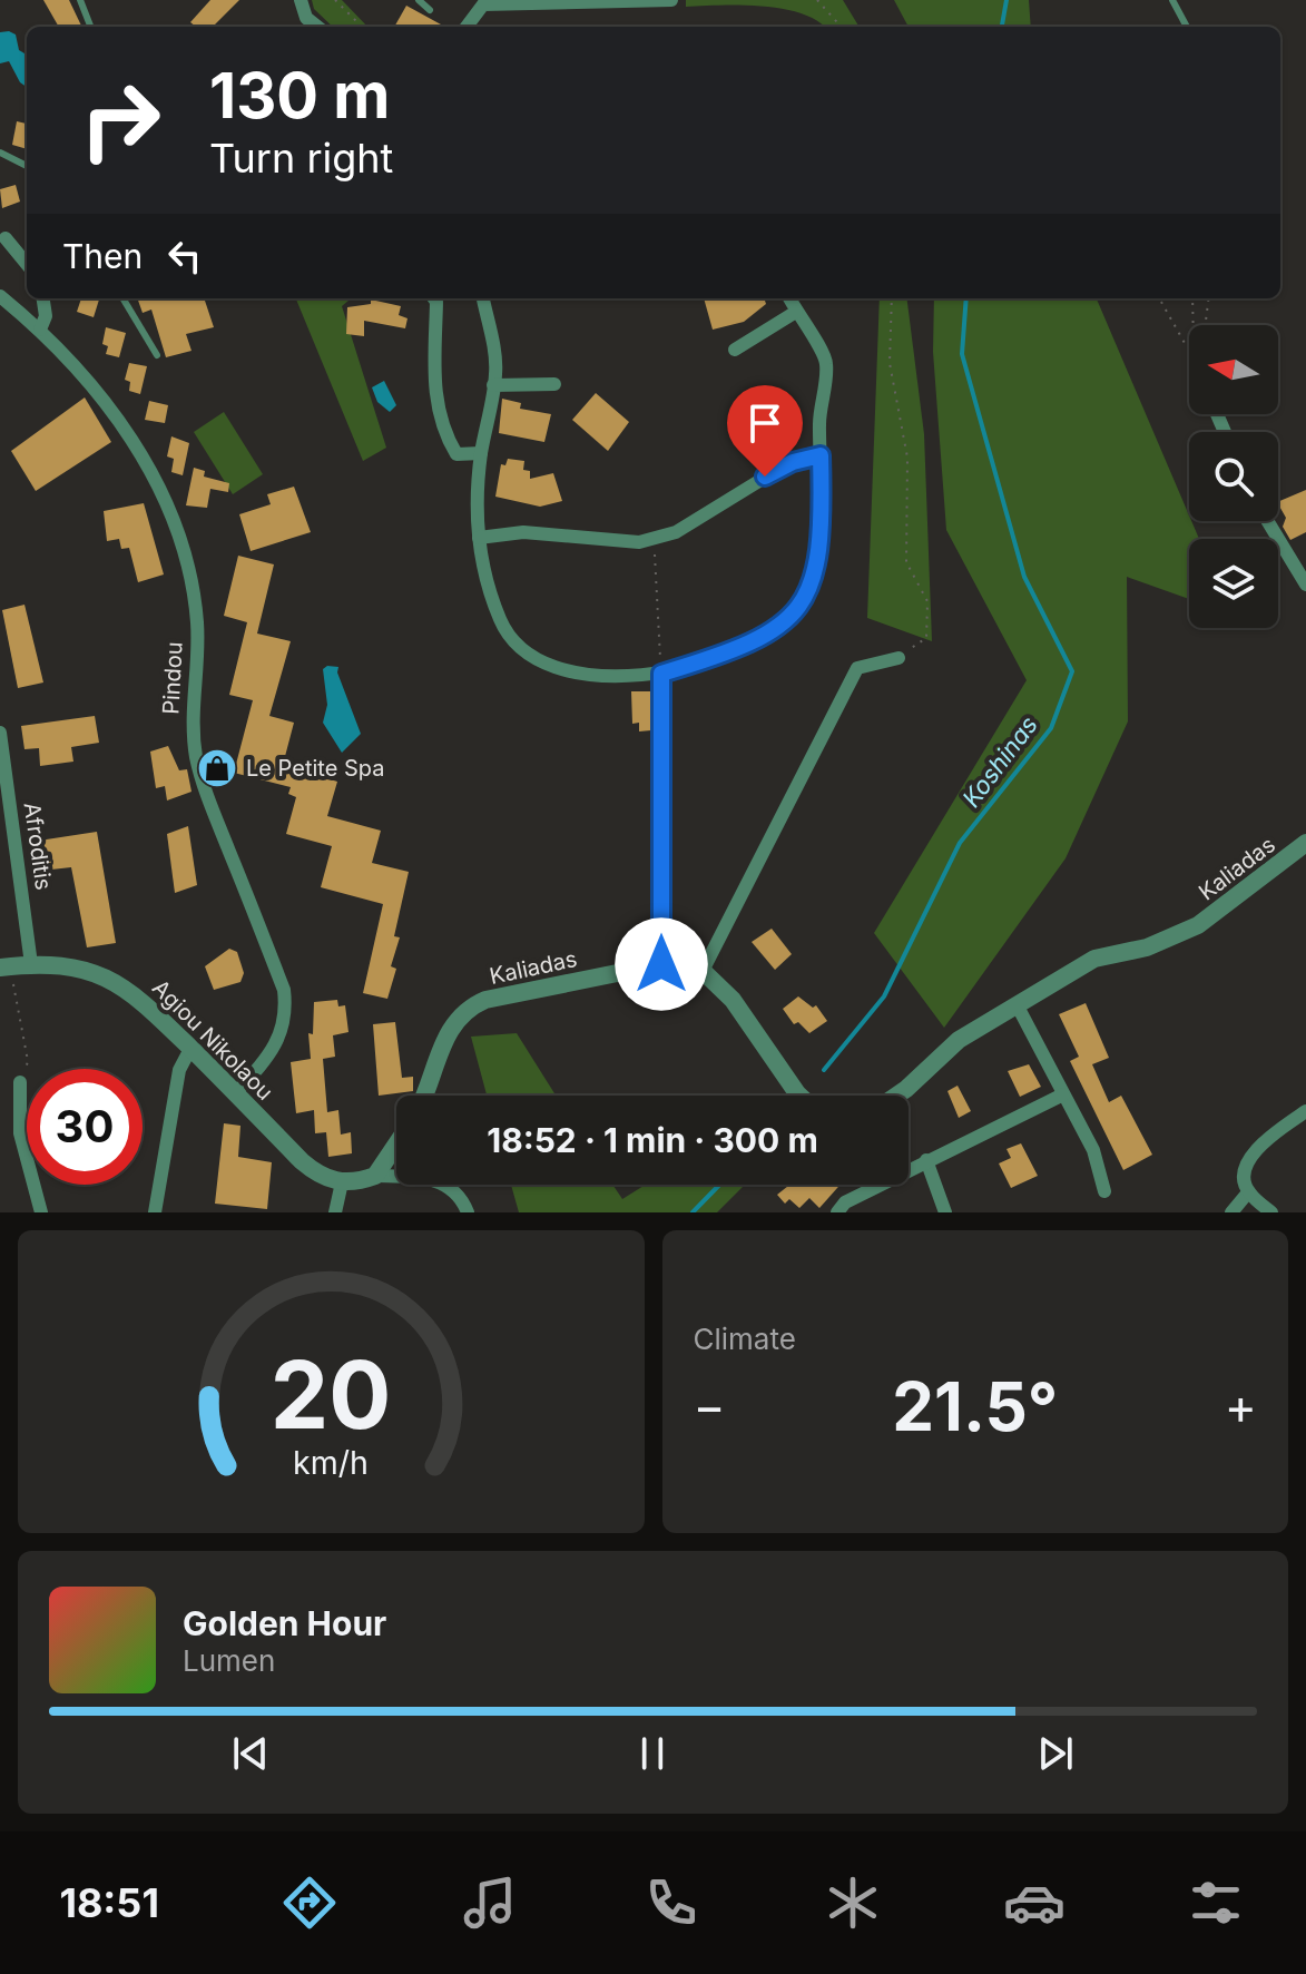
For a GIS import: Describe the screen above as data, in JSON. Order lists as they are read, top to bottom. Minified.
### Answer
{"streets":{"street":["Pindou","Afroditis","Kaliadas","Agiou Nikolaou"]},"crossings":[["Pindou","Agiou Nikolaou"],["Afroditis","Agiou Nikolaou"]],"water":["Koshinas"],"places":{"shop":["Le Petite Spa"]},"north":"left","page":{"turn":["130 m","Turn right"],"then":"Then","limit":"30","trip":"18:52 · 1 min · 300 m","tile":"Climate","heat":["−","21.5°","+"],"song":["Golden Hour","Lumen"],"tabs":"18:51","gauge":["20","km/h"]}}
